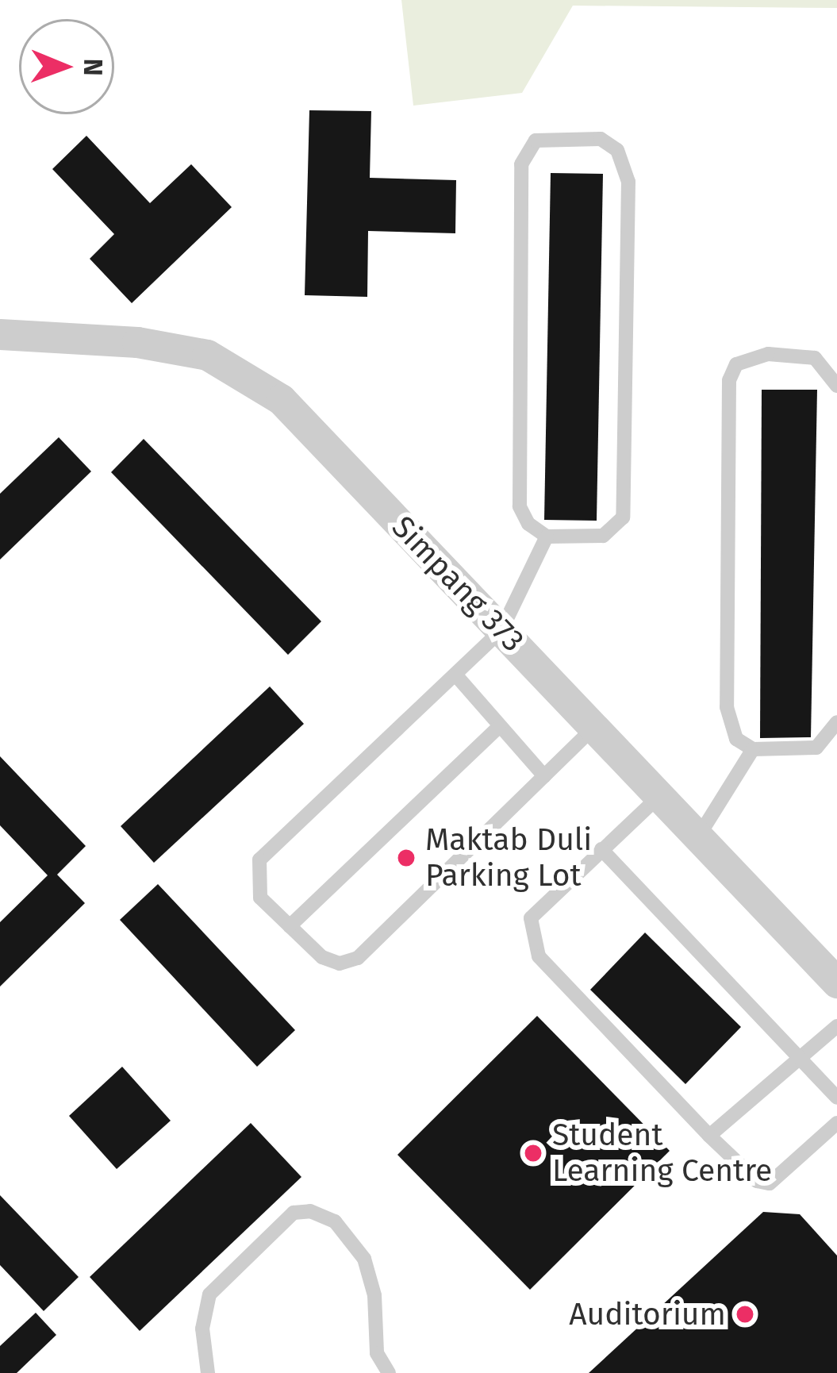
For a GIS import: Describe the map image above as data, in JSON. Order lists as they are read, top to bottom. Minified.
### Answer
{"streets":{"street":["Simpang 373"]},"places":["Maktab Duli Parking Lot","Student Learning Centre","Auditorium"],"north":"right"}
